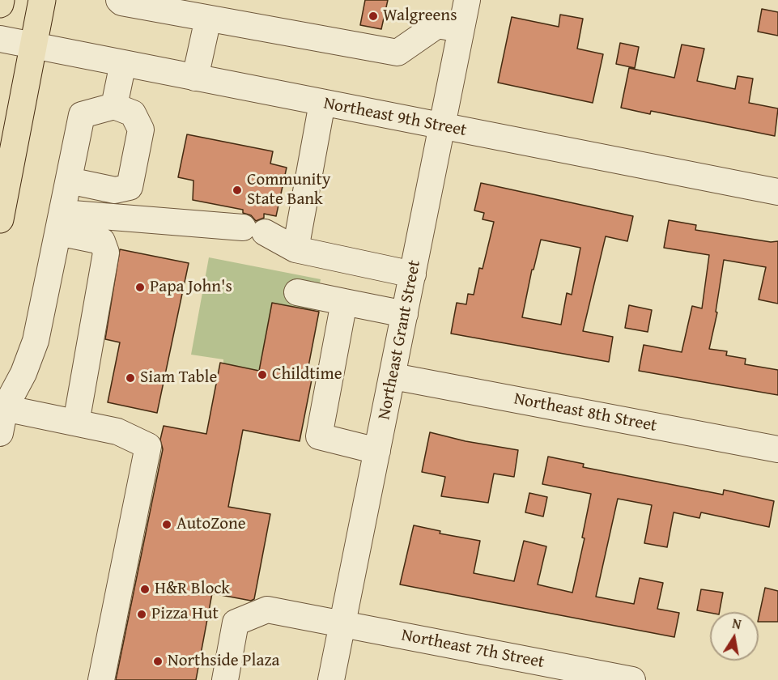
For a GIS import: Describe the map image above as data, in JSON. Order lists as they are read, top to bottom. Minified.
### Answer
{"streets":{"street":["Northeast 9th Street","Northeast Grant Street","Northeast 8th Street","Northeast 7th Street"]},"crossings":[["Northeast 9th Street","Northeast Grant Street"],["Northeast Grant Street","Northeast 8th Street"],["Northeast Grant Street","Northeast 7th Street"]],"places":["Walgreens","Community State Bank","Papa John's","Childtime","Siam Table","AutoZone","H&R Block","Pizza Hut","Northside Plaza"],"north":"top"}
